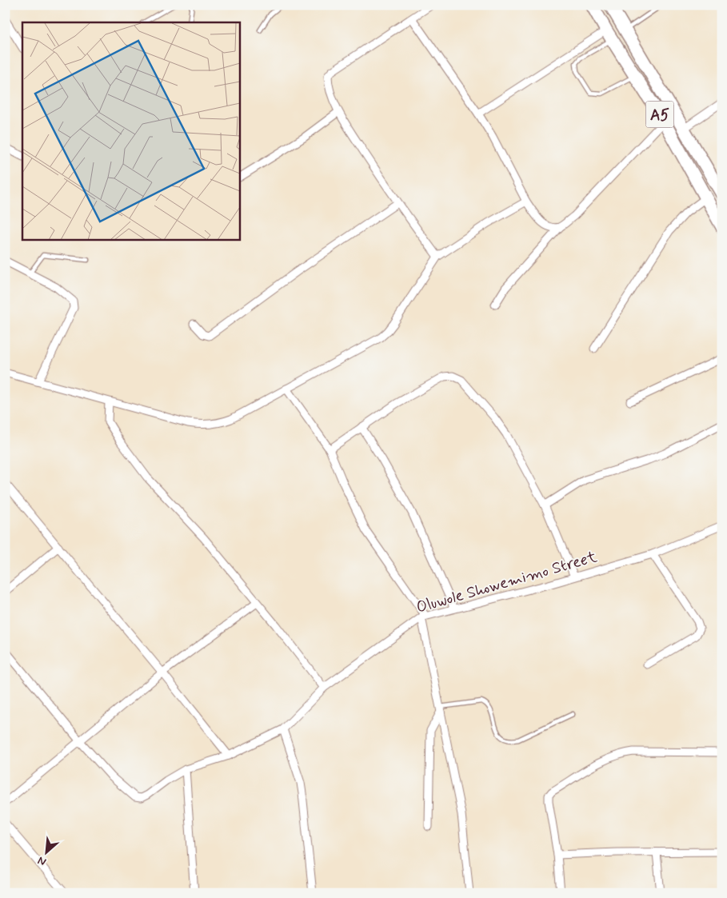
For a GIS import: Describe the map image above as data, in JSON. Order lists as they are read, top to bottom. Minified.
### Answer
{"streets":{"highway":["A5"],"street":["Oluwole Showemimo Street"]},"north":"bottom left"}
